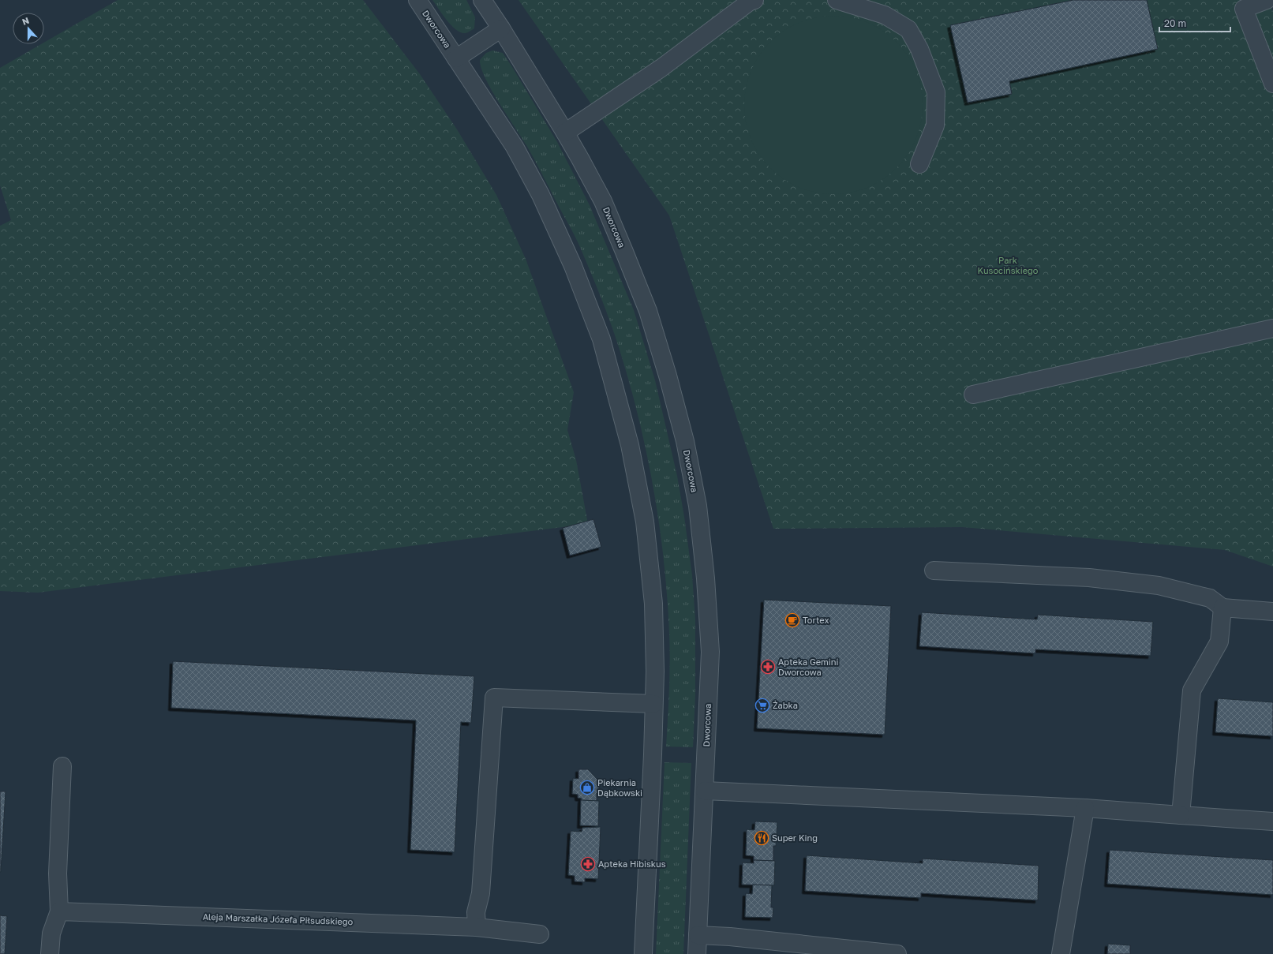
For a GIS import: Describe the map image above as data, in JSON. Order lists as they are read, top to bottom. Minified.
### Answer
{"streets":{"street":["Dworcowa","Aleja Marszałka Józefa Piłsudskiego"]},"parks":["Park Kusocińskiego"],"places":{"cafe":["Tortex"],"pharmacy":["Apteka Gemini Dworcowa","Apteka Hibiskus"],"supermarket":["Żabka"],"shop":["Piekarnia Dąbkowski"],"restaurant":["Super King"]},"scale_bar":"20 m","north":"top"}
